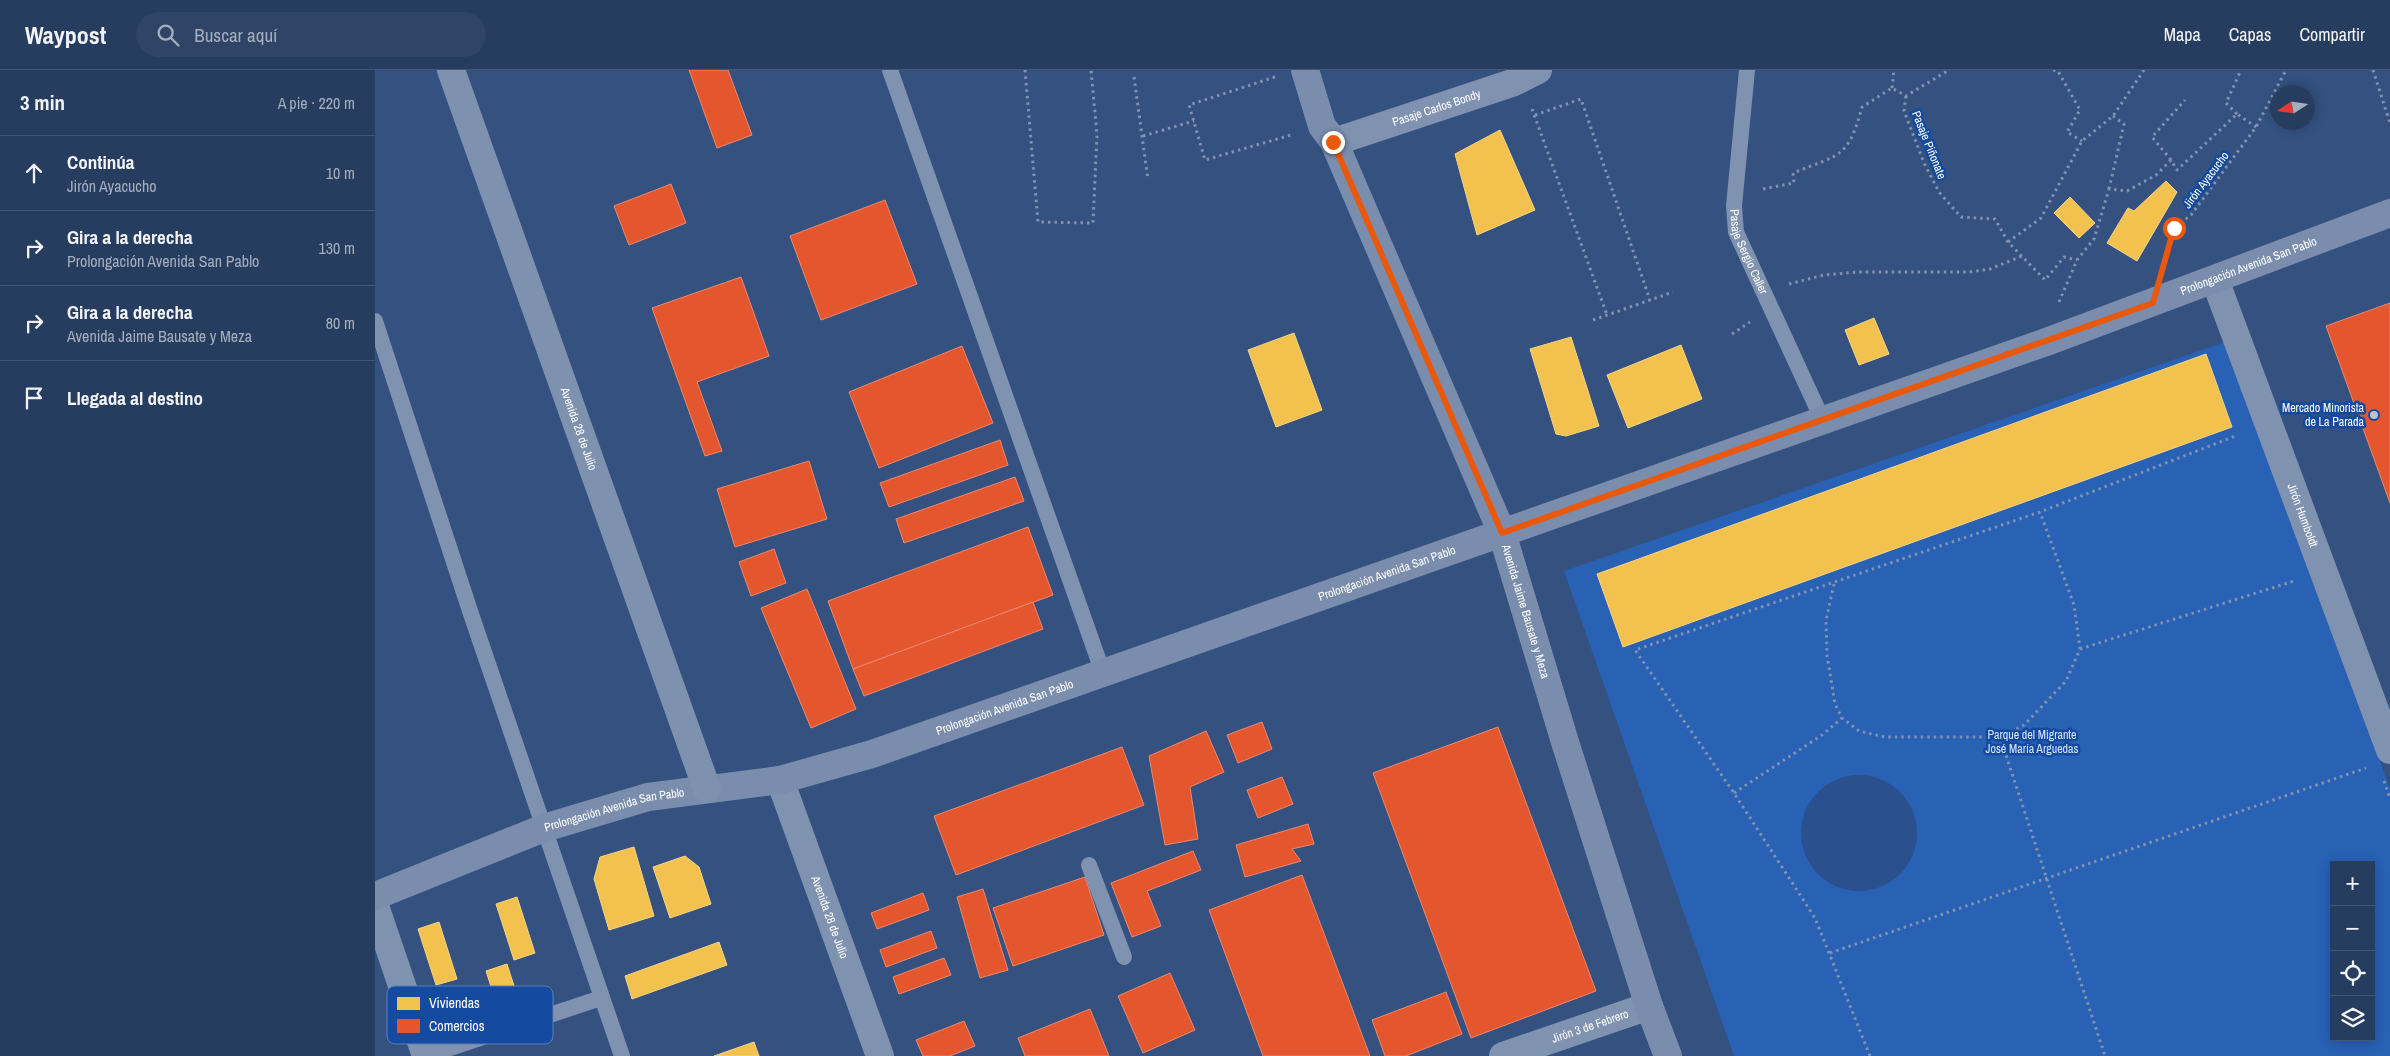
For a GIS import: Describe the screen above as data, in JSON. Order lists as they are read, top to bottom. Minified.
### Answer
{"streets":{"main road":["Avenida 28 de Julio"],"street":["Pasaje Carlos Bondy","Prolongación Avenida San Pablo","Jirón Humboldt","Avenida Jaime Bausate y Meza","Jirón 3 de Febrero"],"lane":["Pasaje Sergio Caller"],"path":["Pasaje Piñonate","Jirón Ayacucho"]},"crossings":[["Pasaje Carlos Bondy","Avenida Jaime Bausate y Meza"],["Jirón Ayacucho","Prolongación Avenida San Pablo"],["Pasaje Sergio Caller","Prolongación Avenida San Pablo"],["Prolongación Avenida San Pablo","Avenida 28 de Julio"],["Prolongación Avenida San Pablo","Jirón Humboldt"],["Prolongación Avenida San Pablo","Avenida Jaime Bausate y Meza"],["Avenida Jaime Bausate y Meza","Jirón 3 de Febrero"]],"parks":["Parque del Migrante José María Arguedas"],"places":["Mercado Minorista de La Parada"],"legend":["Viviendas","Comercios"],"north":"left","page":{"header":"Waypost","search":"Buscar aquí","nav":["Mapa","Capas","Compartir"],"heading":["3 min","A pie · 220 m"],"list":[["Continúa","Jirón Ayacucho","10 m"],["Gira a la derecha","Prolongación Avenida San Pablo","130 m"],["Gira a la derecha","Avenida Jaime Bausate y Meza","80 m"],"Llegada al destino"],"map_buttons":["+","−"]}}
